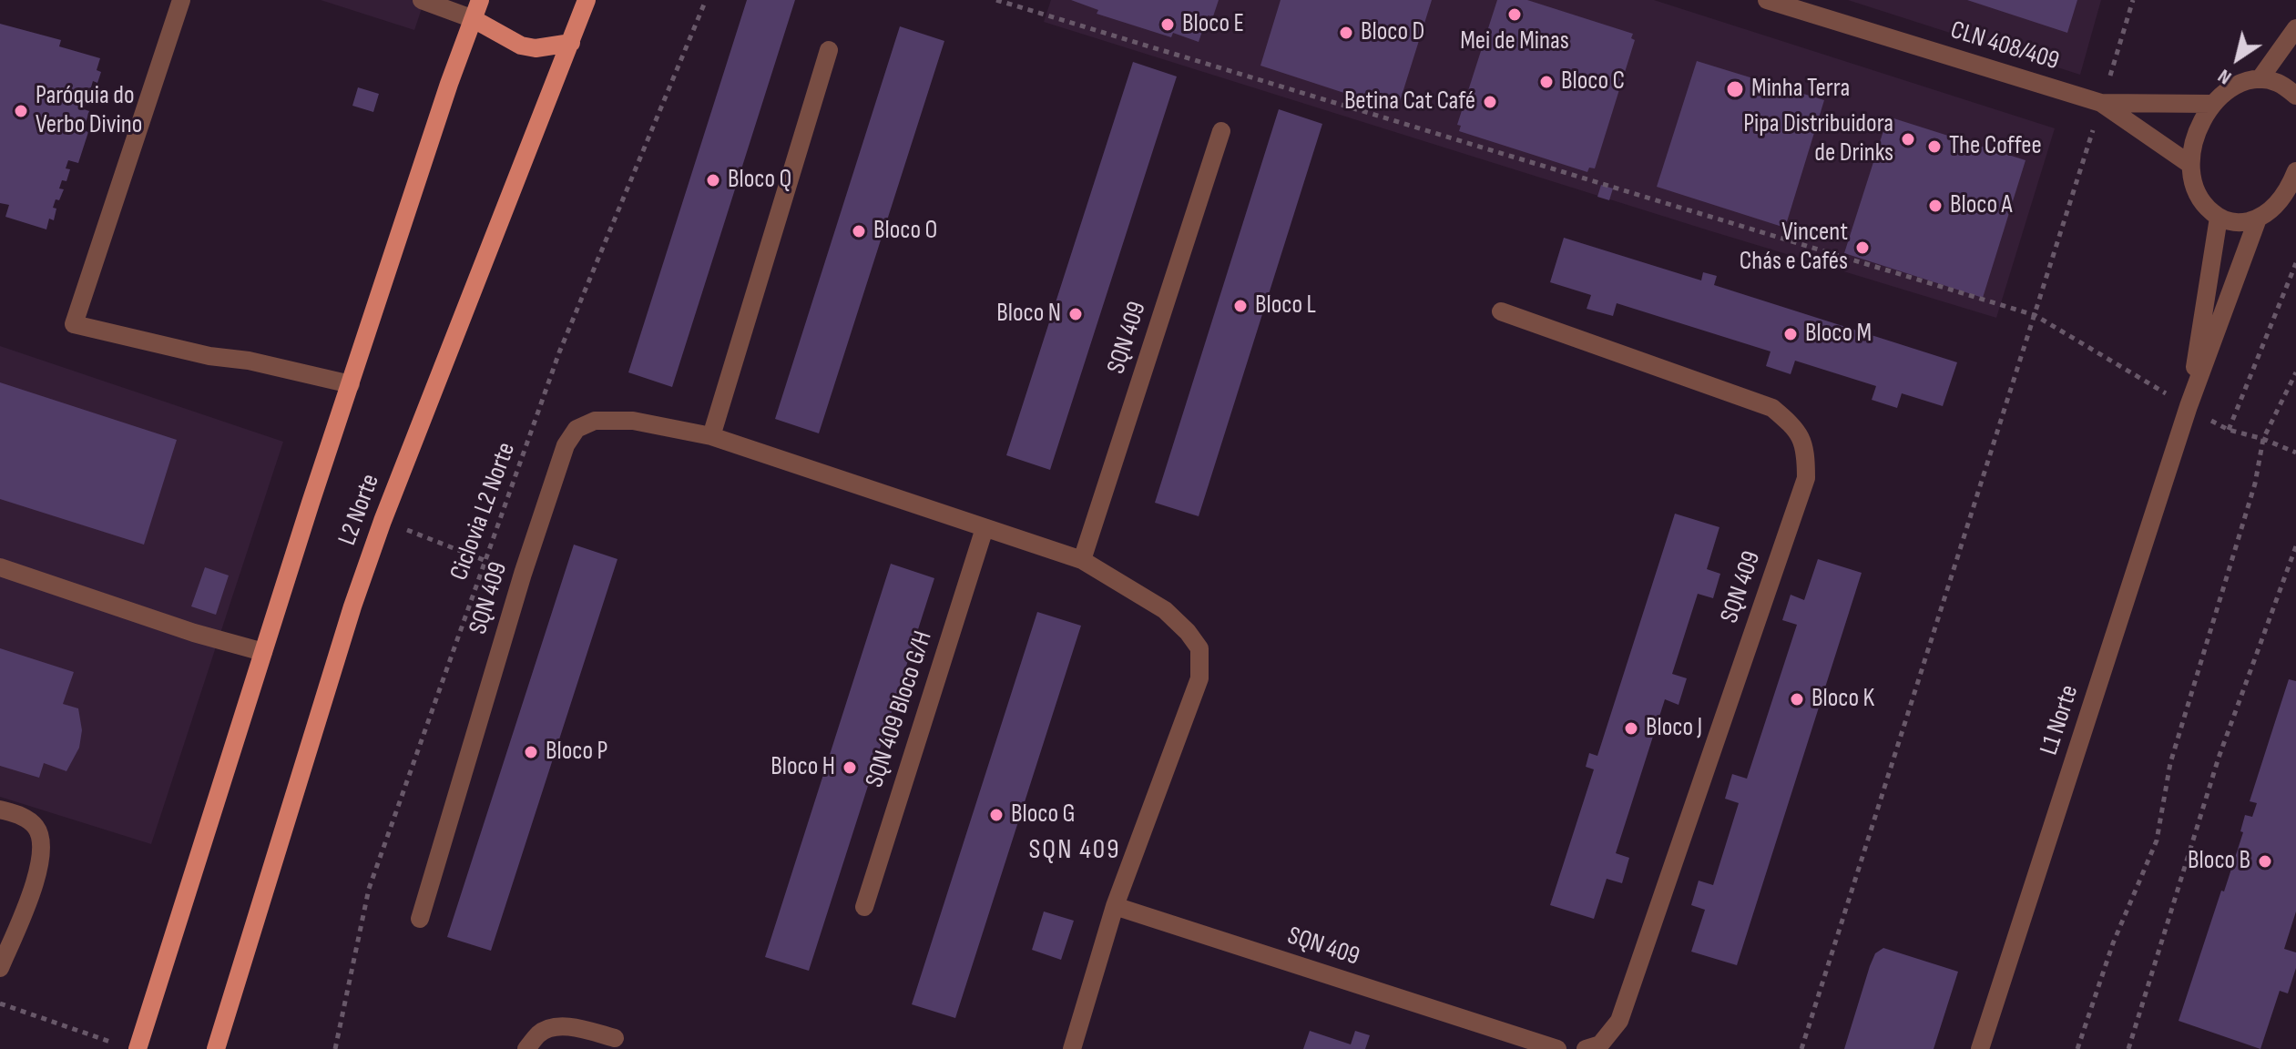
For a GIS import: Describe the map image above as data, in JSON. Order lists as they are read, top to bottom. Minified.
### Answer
{"streets":{"main road":["L2 Norte"],"street":["CLN 408/409","SQN 409","SQN 409 Bloco G/H","L1 Norte"],"path":["Ciclovia L2 Norte"]},"crossings":[["SQN 409","SQN 409 Bloco G/H"]],"districts":["SQN 409"],"places":["Mei de Minas","Bloco E","Bloco D","Bloco C","Minha Terra","Betina Cat Café","Paróquia do Verbo Divino","Pipa Distribuidora de Drinks","The Coffee","Bloco Q","Bloco A","Bloco O","Vincent Chás e Cafés","Bloco L","Bloco N","Bloco M","Bloco K","Bloco J","Bloco P","Bloco H","Bloco G","Bloco B"],"north":"bottom left"}
